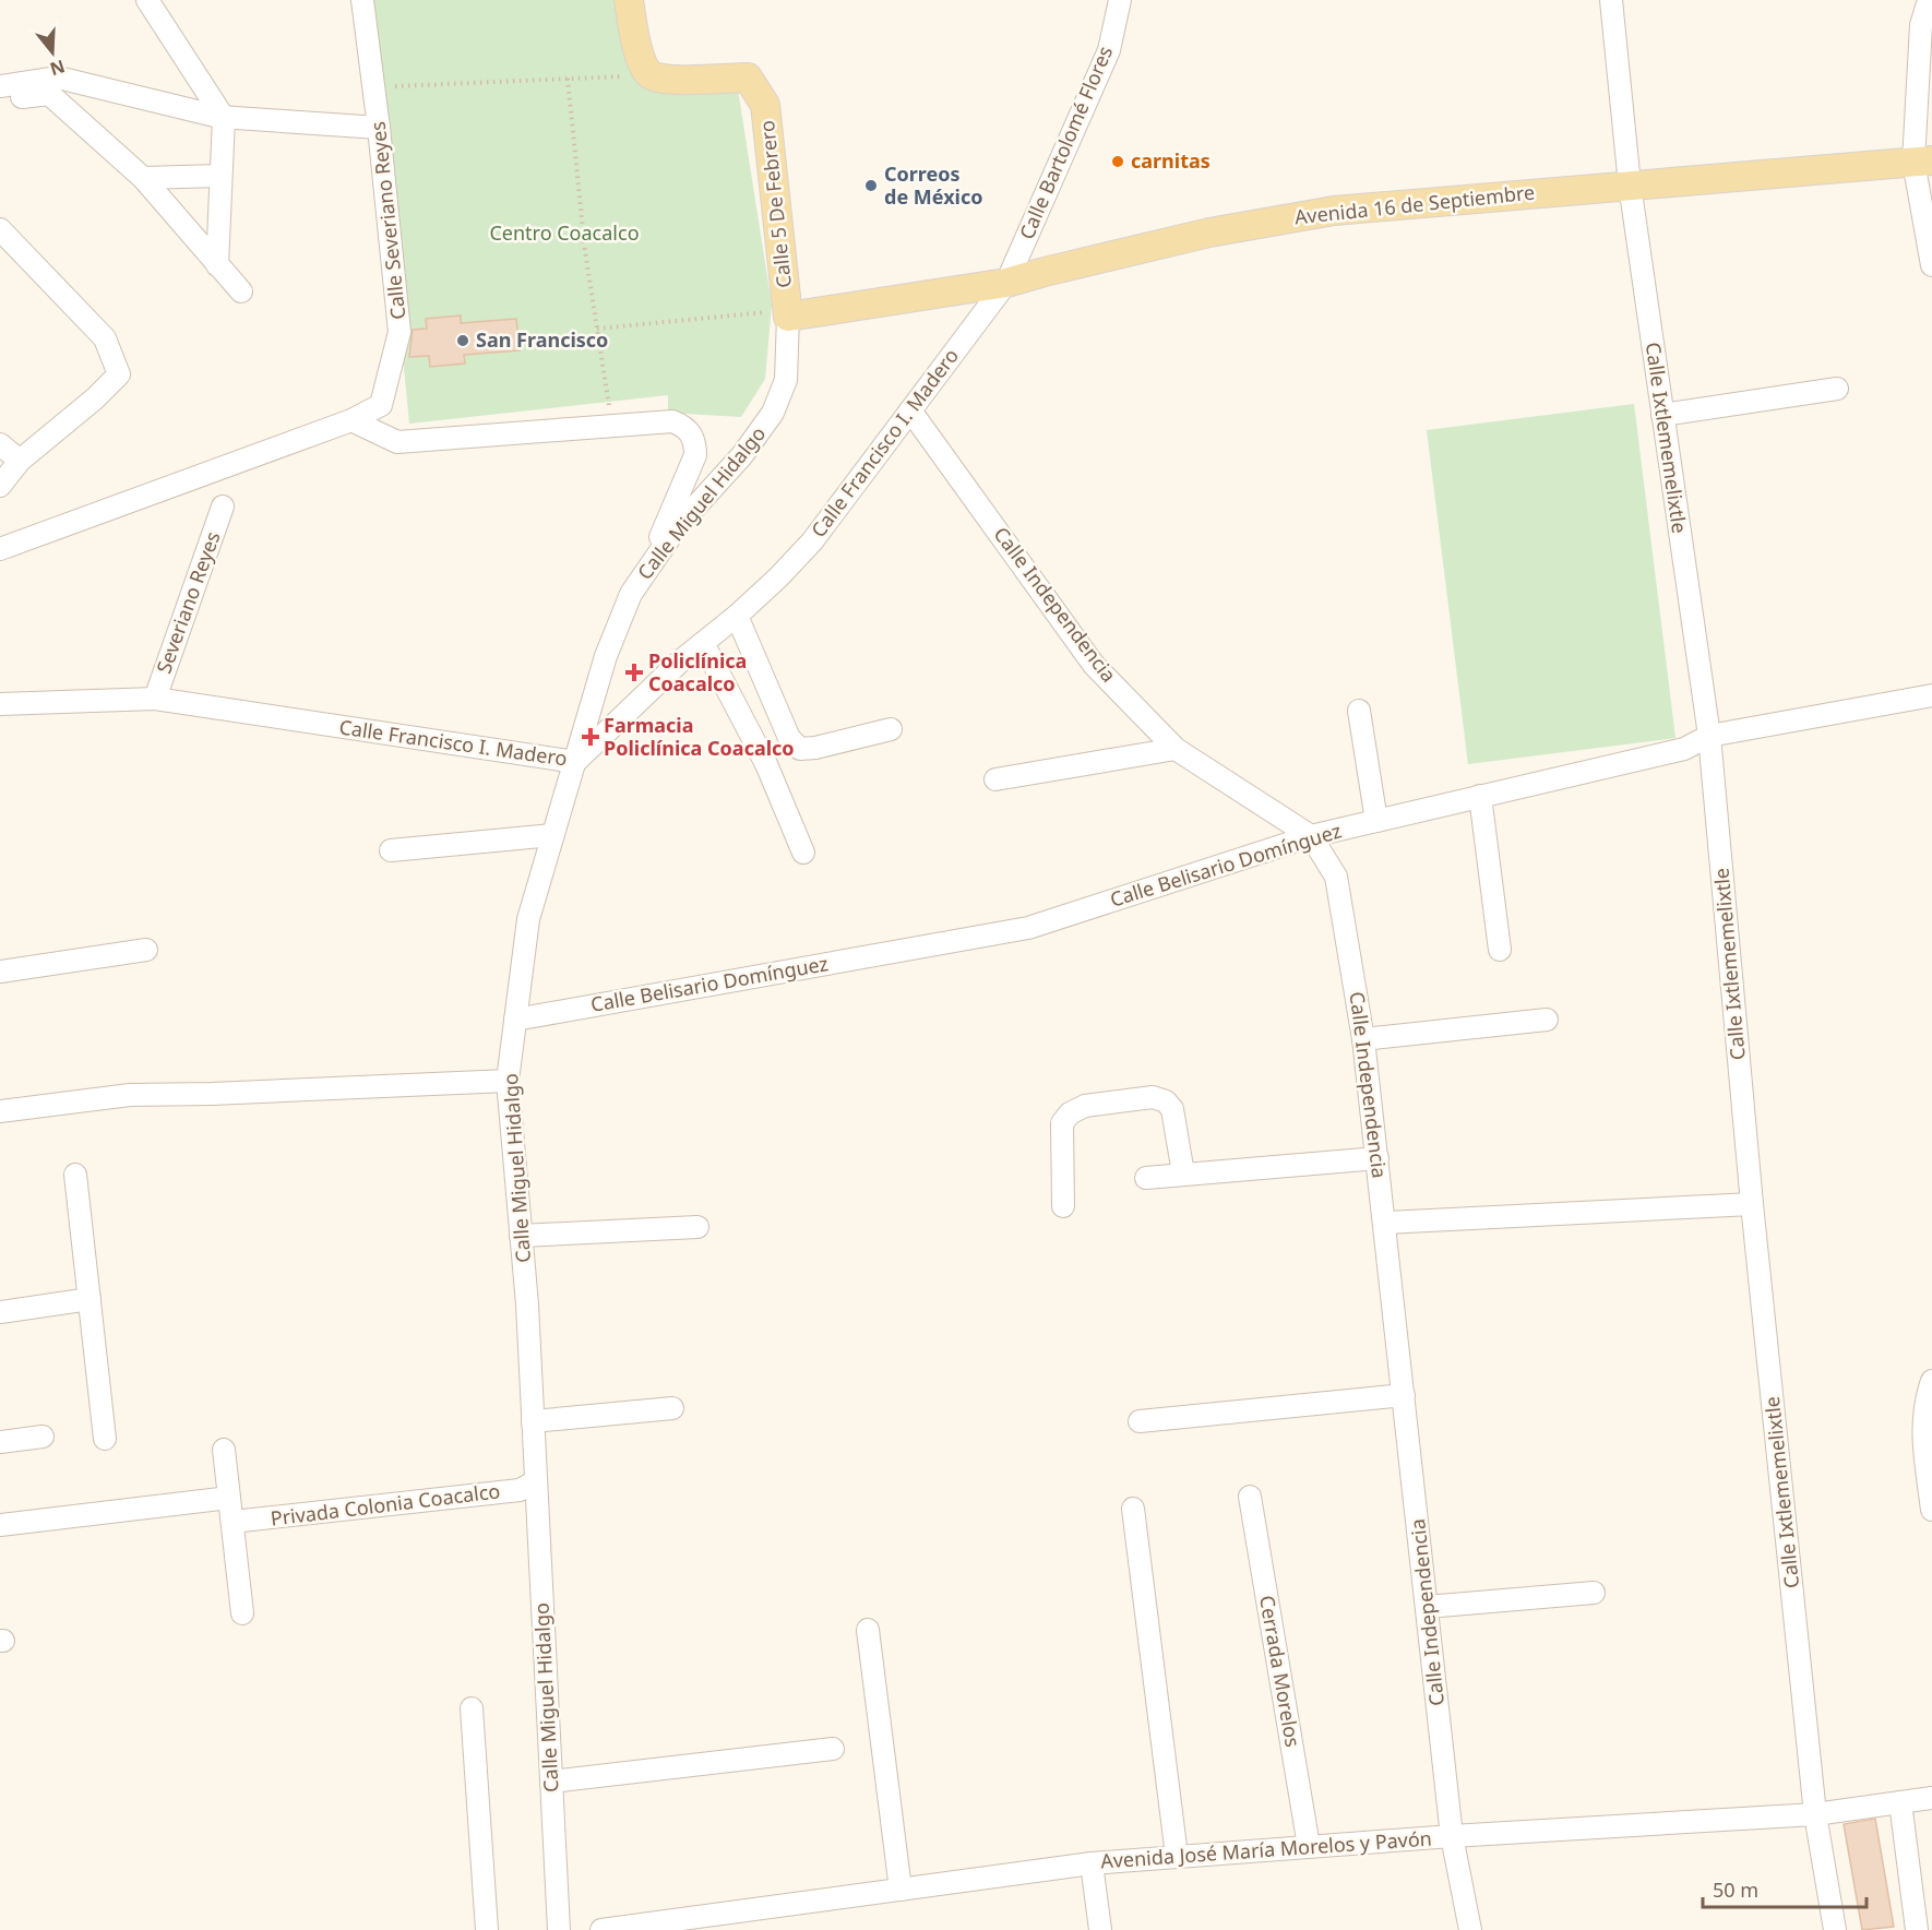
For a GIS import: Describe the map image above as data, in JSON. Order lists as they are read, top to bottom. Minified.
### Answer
{"streets":{"main road":["Calle 5 De Febrero","Avenida 16 de Septiembre"],"street":["Calle Bartolomé Flores","Calle Severiano Reyes","Calle Ixtlememelixtle","Calle Francisco I. Madero","Calle Miguel Hidalgo","Severiano Reyes","Calle Independencia","Calle Belisario Domínguez","Privada Colonia Coacalco","Cerrada Morelos","Avenida José María Morelos y Pavón"]},"crossings":[["Calle Bartolomé Flores","Avenida 16 de Septiembre"],["Calle Bartolomé Flores","Calle Francisco I. Madero"],["Calle 5 De Febrero","Avenida 16 de Septiembre"],["Calle 5 De Febrero","Calle Miguel Hidalgo"],["Avenida 16 de Septiembre","Calle Ixtlememelixtle"],["Avenida 16 de Septiembre","Calle Francisco I. Madero"],["Avenida 16 de Septiembre","Calle Miguel Hidalgo"],["Calle Ixtlememelixtle","Calle Belisario Domínguez"],["Calle Ixtlememelixtle","Avenida José María Morelos y Pavón"],["Calle Francisco I. Madero","Calle Miguel Hidalgo"],["Calle Francisco I. Madero","Severiano Reyes"],["Calle Francisco I. Madero","Calle Independencia"],["Calle Miguel Hidalgo","Calle Belisario Domínguez"],["Calle Miguel Hidalgo","Privada Colonia Coacalco"],["Calle Independencia","Calle Belisario Domínguez"],["Calle Independencia","Avenida José María Morelos y Pavón"],["Cerrada Morelos","Avenida José María Morelos y Pavón"]],"parks":["Centro Coacalco"],"places":{"other":["carnitas","Correos de México","San Francisco"],"health":["Policlínica Coacalco","Farmacia Policlínica Coacalco"]},"scale_bar":"50 m","north":"bottom"}
